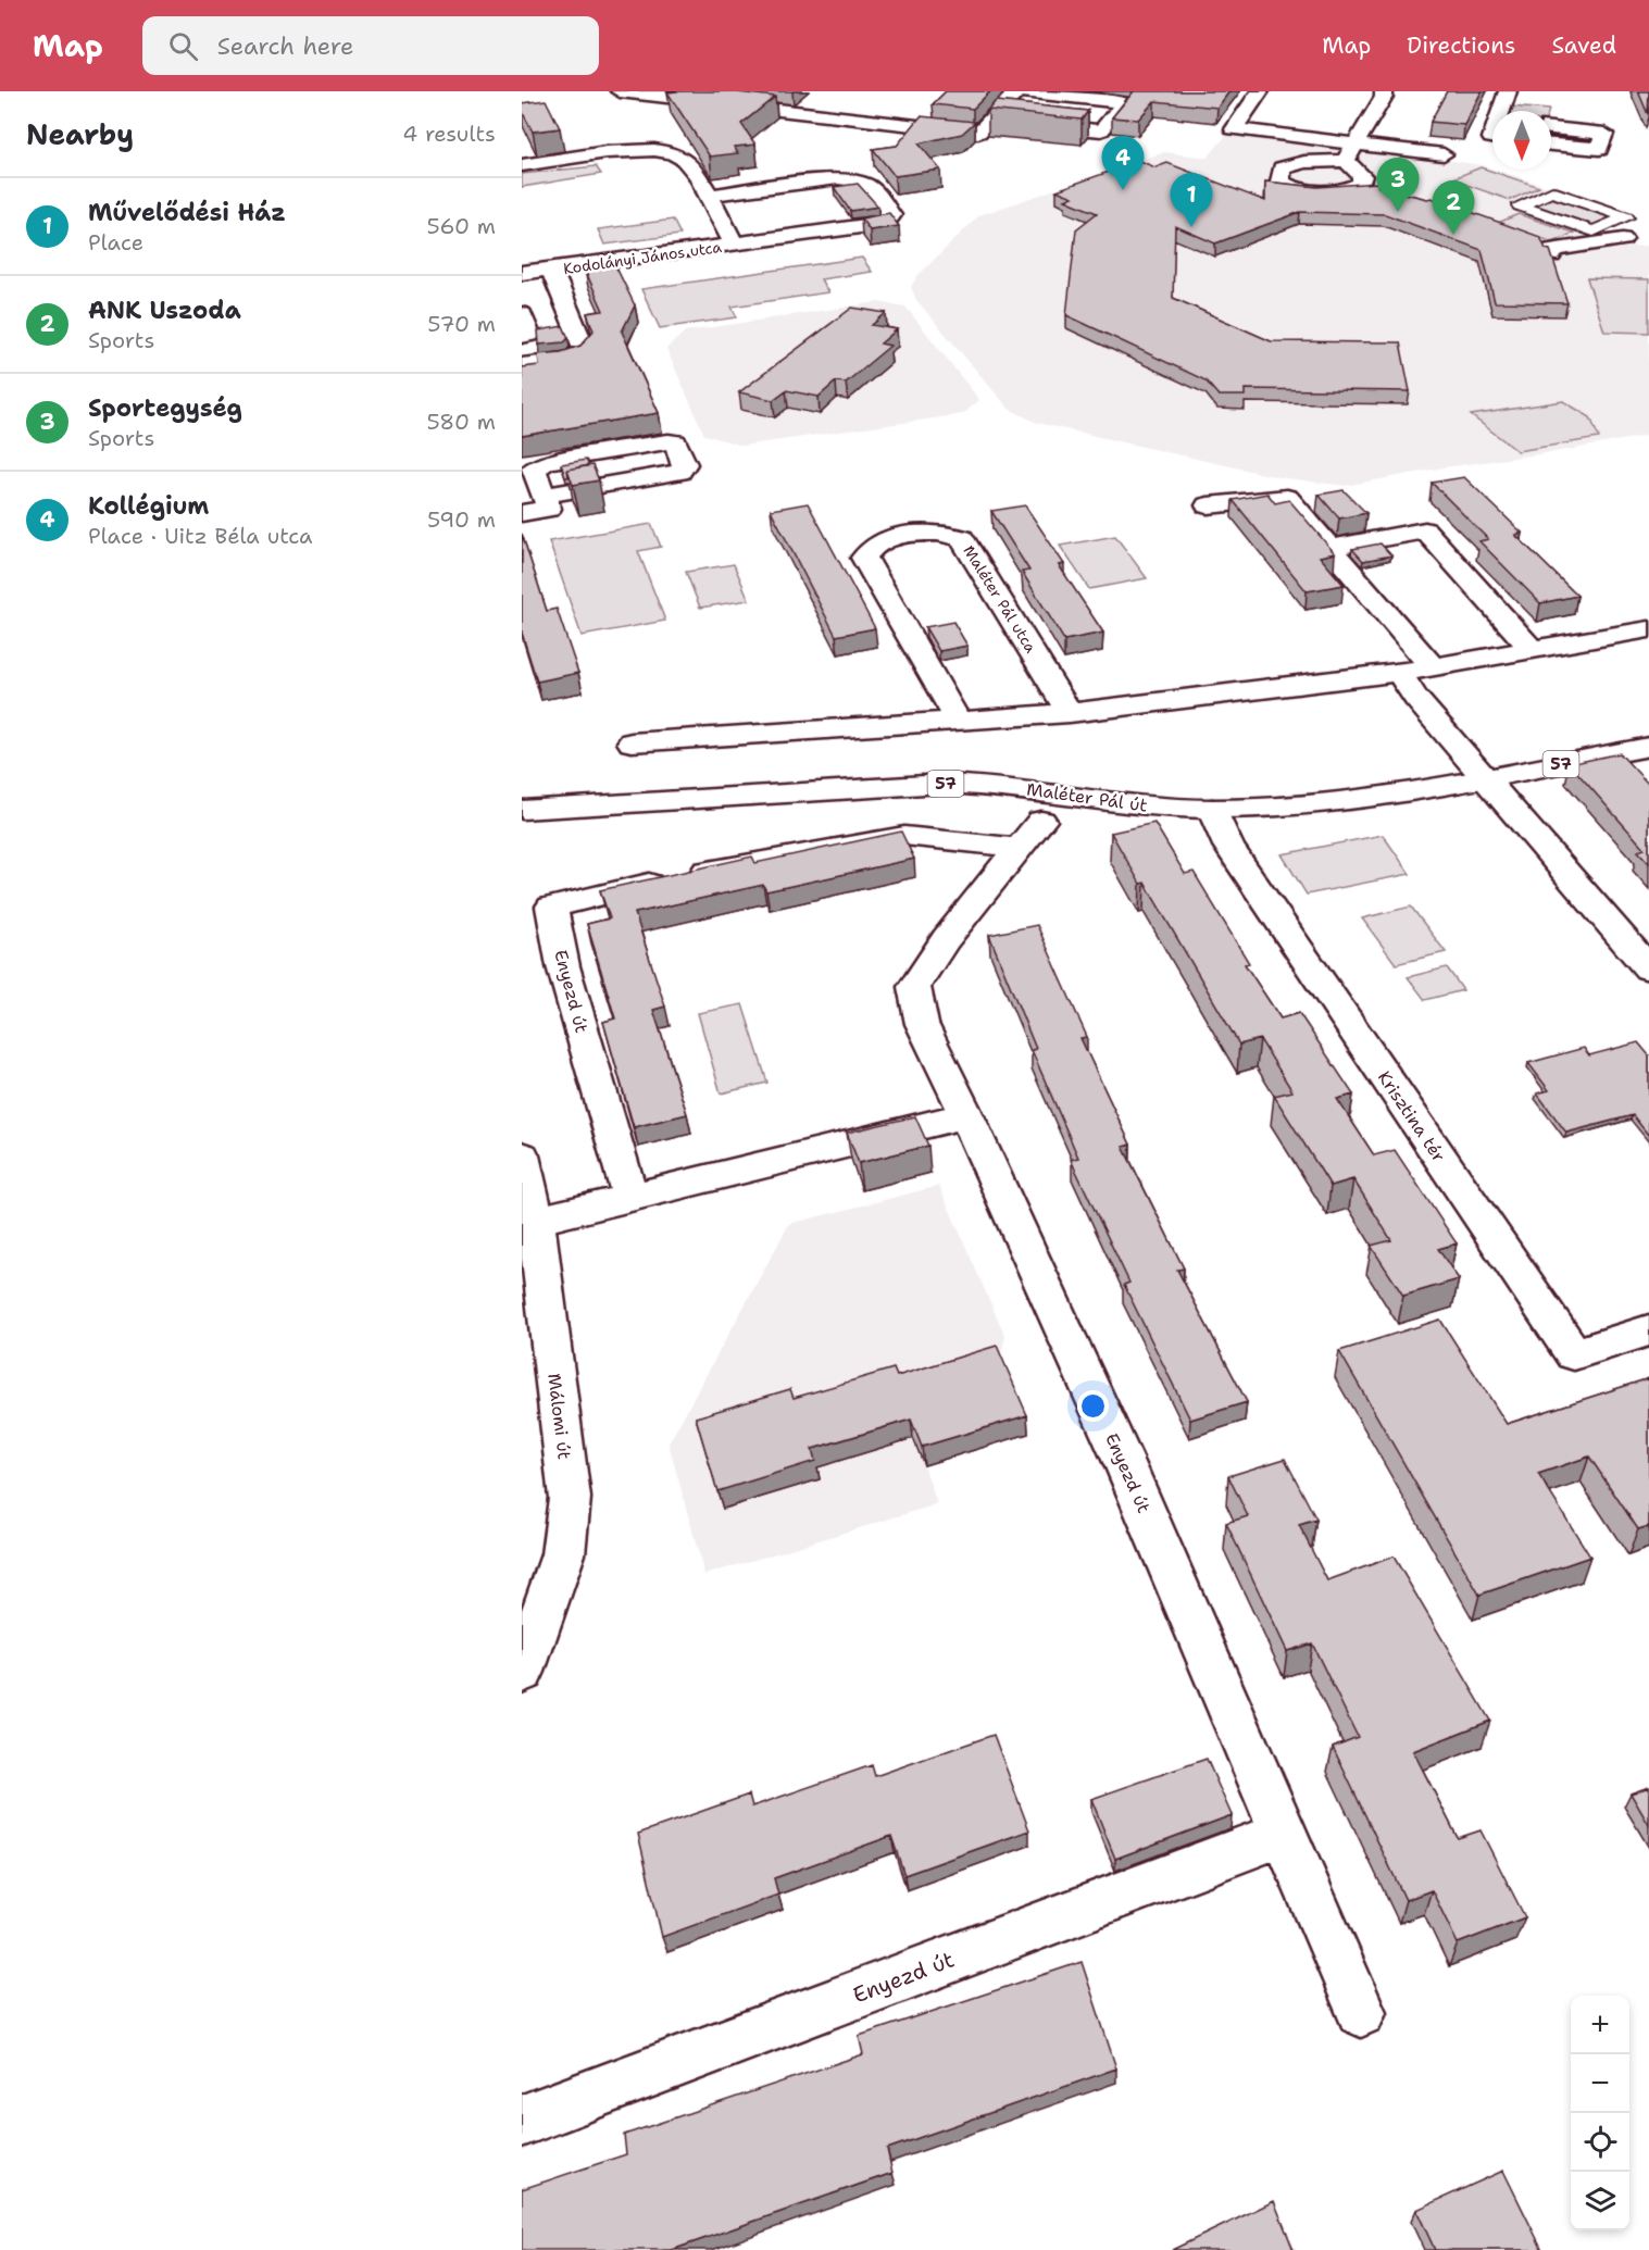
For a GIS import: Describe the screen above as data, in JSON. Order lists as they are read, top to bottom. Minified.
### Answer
{"streets":{"street":["Kodolányi János utca","Maléter Pál utca","57","Maléter Pál út","Enyezd út","Krisztina tér","Málomi út"]},"crossings":[["Maléter Pál út","Krisztina tér"]],"north":"bottom","page":{"header":"Map","search":"Search here","nav":["Map","Directions","Saved"],"heading":["Nearby","4 results"],"pins":["4","3","1","2"],"list":[{"mark":"1","name":"Művelődési Ház","note":"Place","value":"560 m"},{"mark":"2","name":"ANK Uszoda","note":"Sports","value":"570 m"},{"mark":"3","name":"Sportegység","note":"Sports","value":"580 m"},{"mark":"4","name":"Kollégium","note":"Place · Uitz Béla utca","value":"590 m"}],"map_buttons":["+","−"]}}
